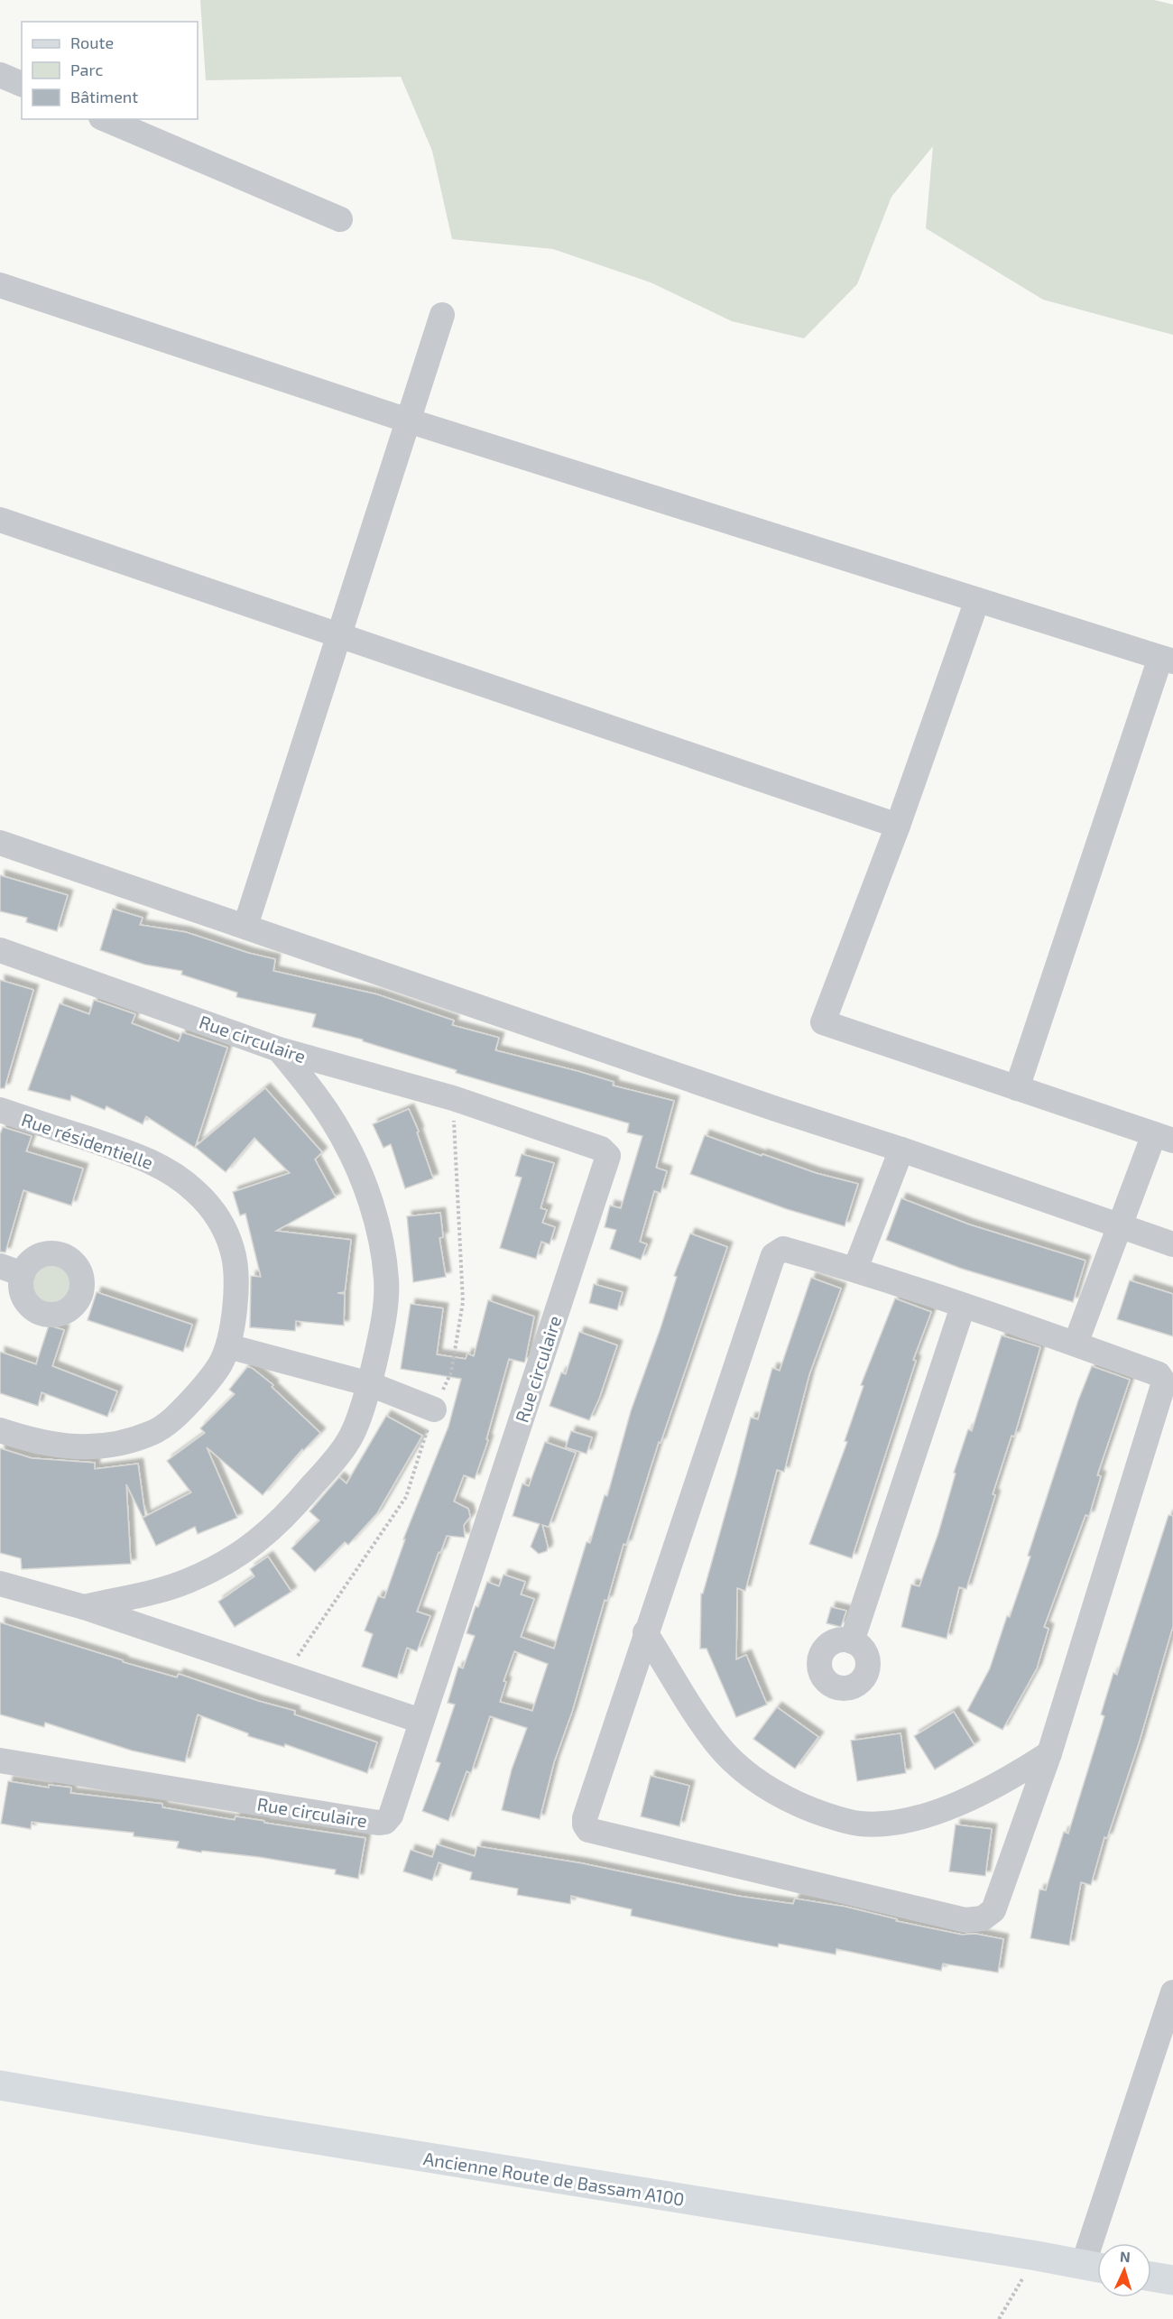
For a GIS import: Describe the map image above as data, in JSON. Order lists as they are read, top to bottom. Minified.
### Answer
{"streets":{"main road":["Ancienne Route de Bassam A100"],"street":["Rue circulaire","Rue résidentielle"]},"legend":["Route","Parc","Bâtiment"],"north":"top"}
